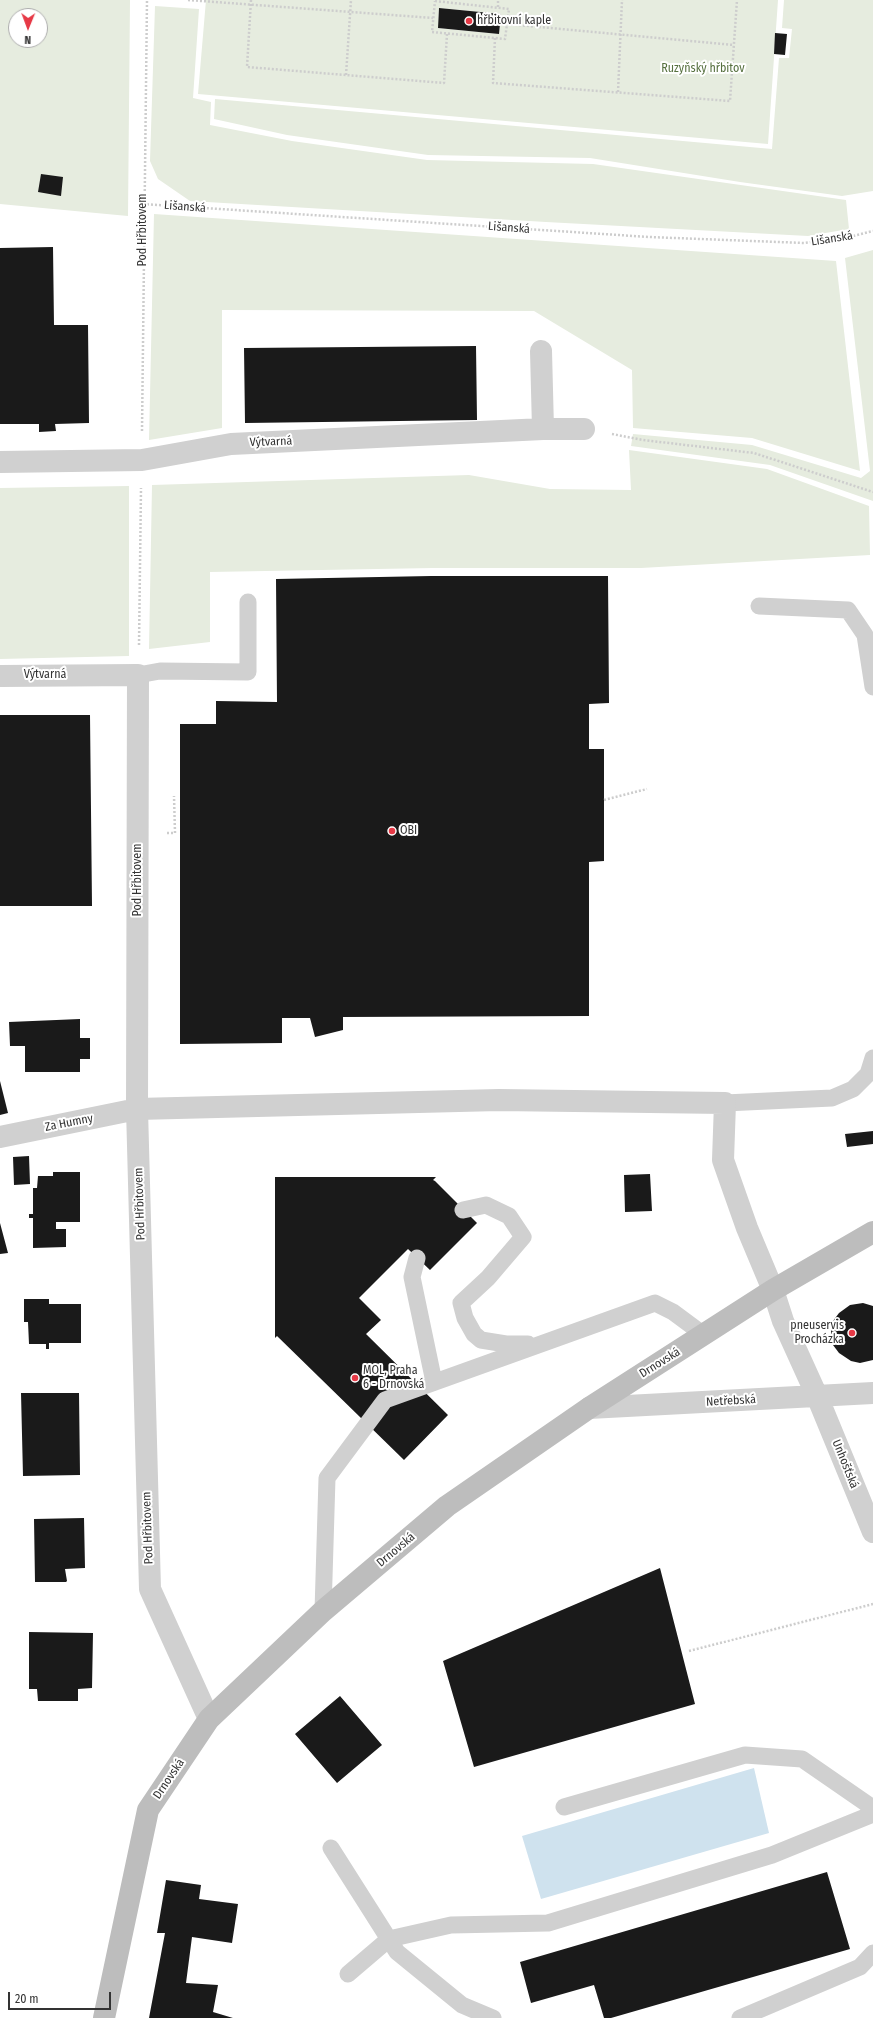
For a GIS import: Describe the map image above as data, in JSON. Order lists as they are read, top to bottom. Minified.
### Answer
{"streets":{"main road":["Drnovská"],"street":["Pod Hřbitovem","Výtvarná","Za Humny","Netřebská","Unhošťská"],"path":["Lišanská"]},"crossings":[["Lišanská","Pod Hřbitovem"],["Pod Hřbitovem","Výtvarná"],["Pod Hřbitovem","Za Humny"],["Pod Hřbitovem","Drnovská"],["Za Humny","Unhošťská"],["Drnovská","Netřebská"],["Drnovská","Unhošťská"],["Netřebská","Unhošťská"]],"parks":["Ruzyňský hřbitov"],"places":["hřbitovní kaple","OBI","pneuservis Procházka","MOL, Praha 6 - Drnovská"],"scale_bar":"20 m","north":"bottom"}
